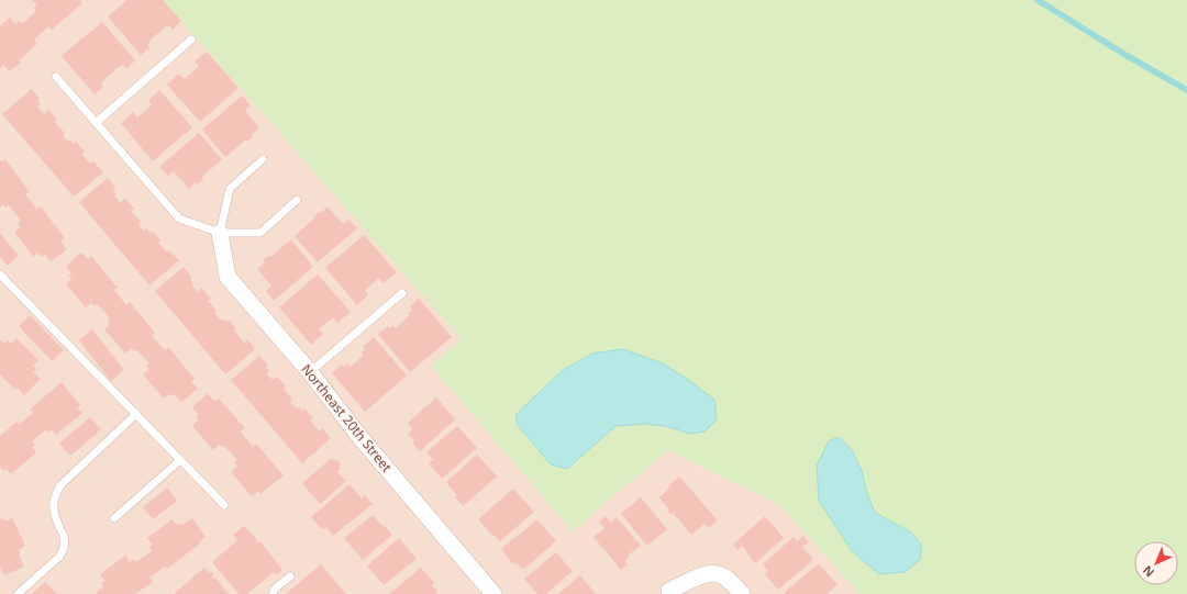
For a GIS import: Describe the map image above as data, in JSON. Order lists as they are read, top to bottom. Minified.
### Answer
{"streets":{"street":["Northeast 20th Street"]},"north":"bottom left"}
